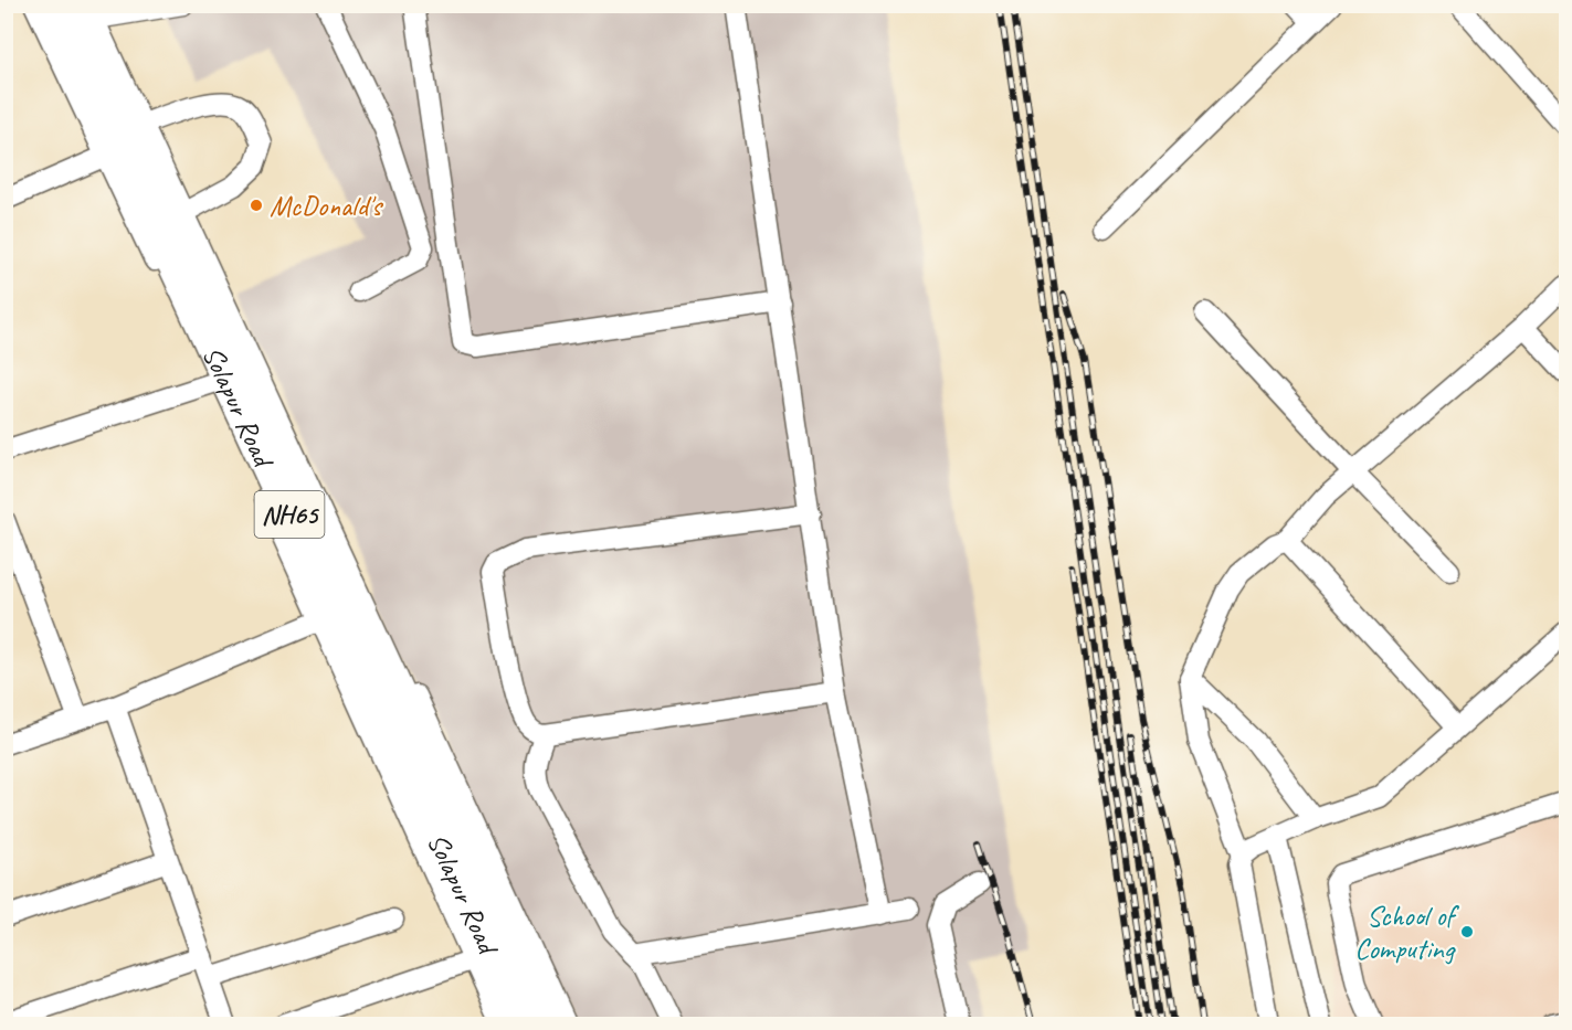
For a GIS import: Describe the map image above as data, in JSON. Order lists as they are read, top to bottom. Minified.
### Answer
{"streets":{"highway":["Solapur Road","NH65"]},"places":["McDonald's","School of Computing"]}
